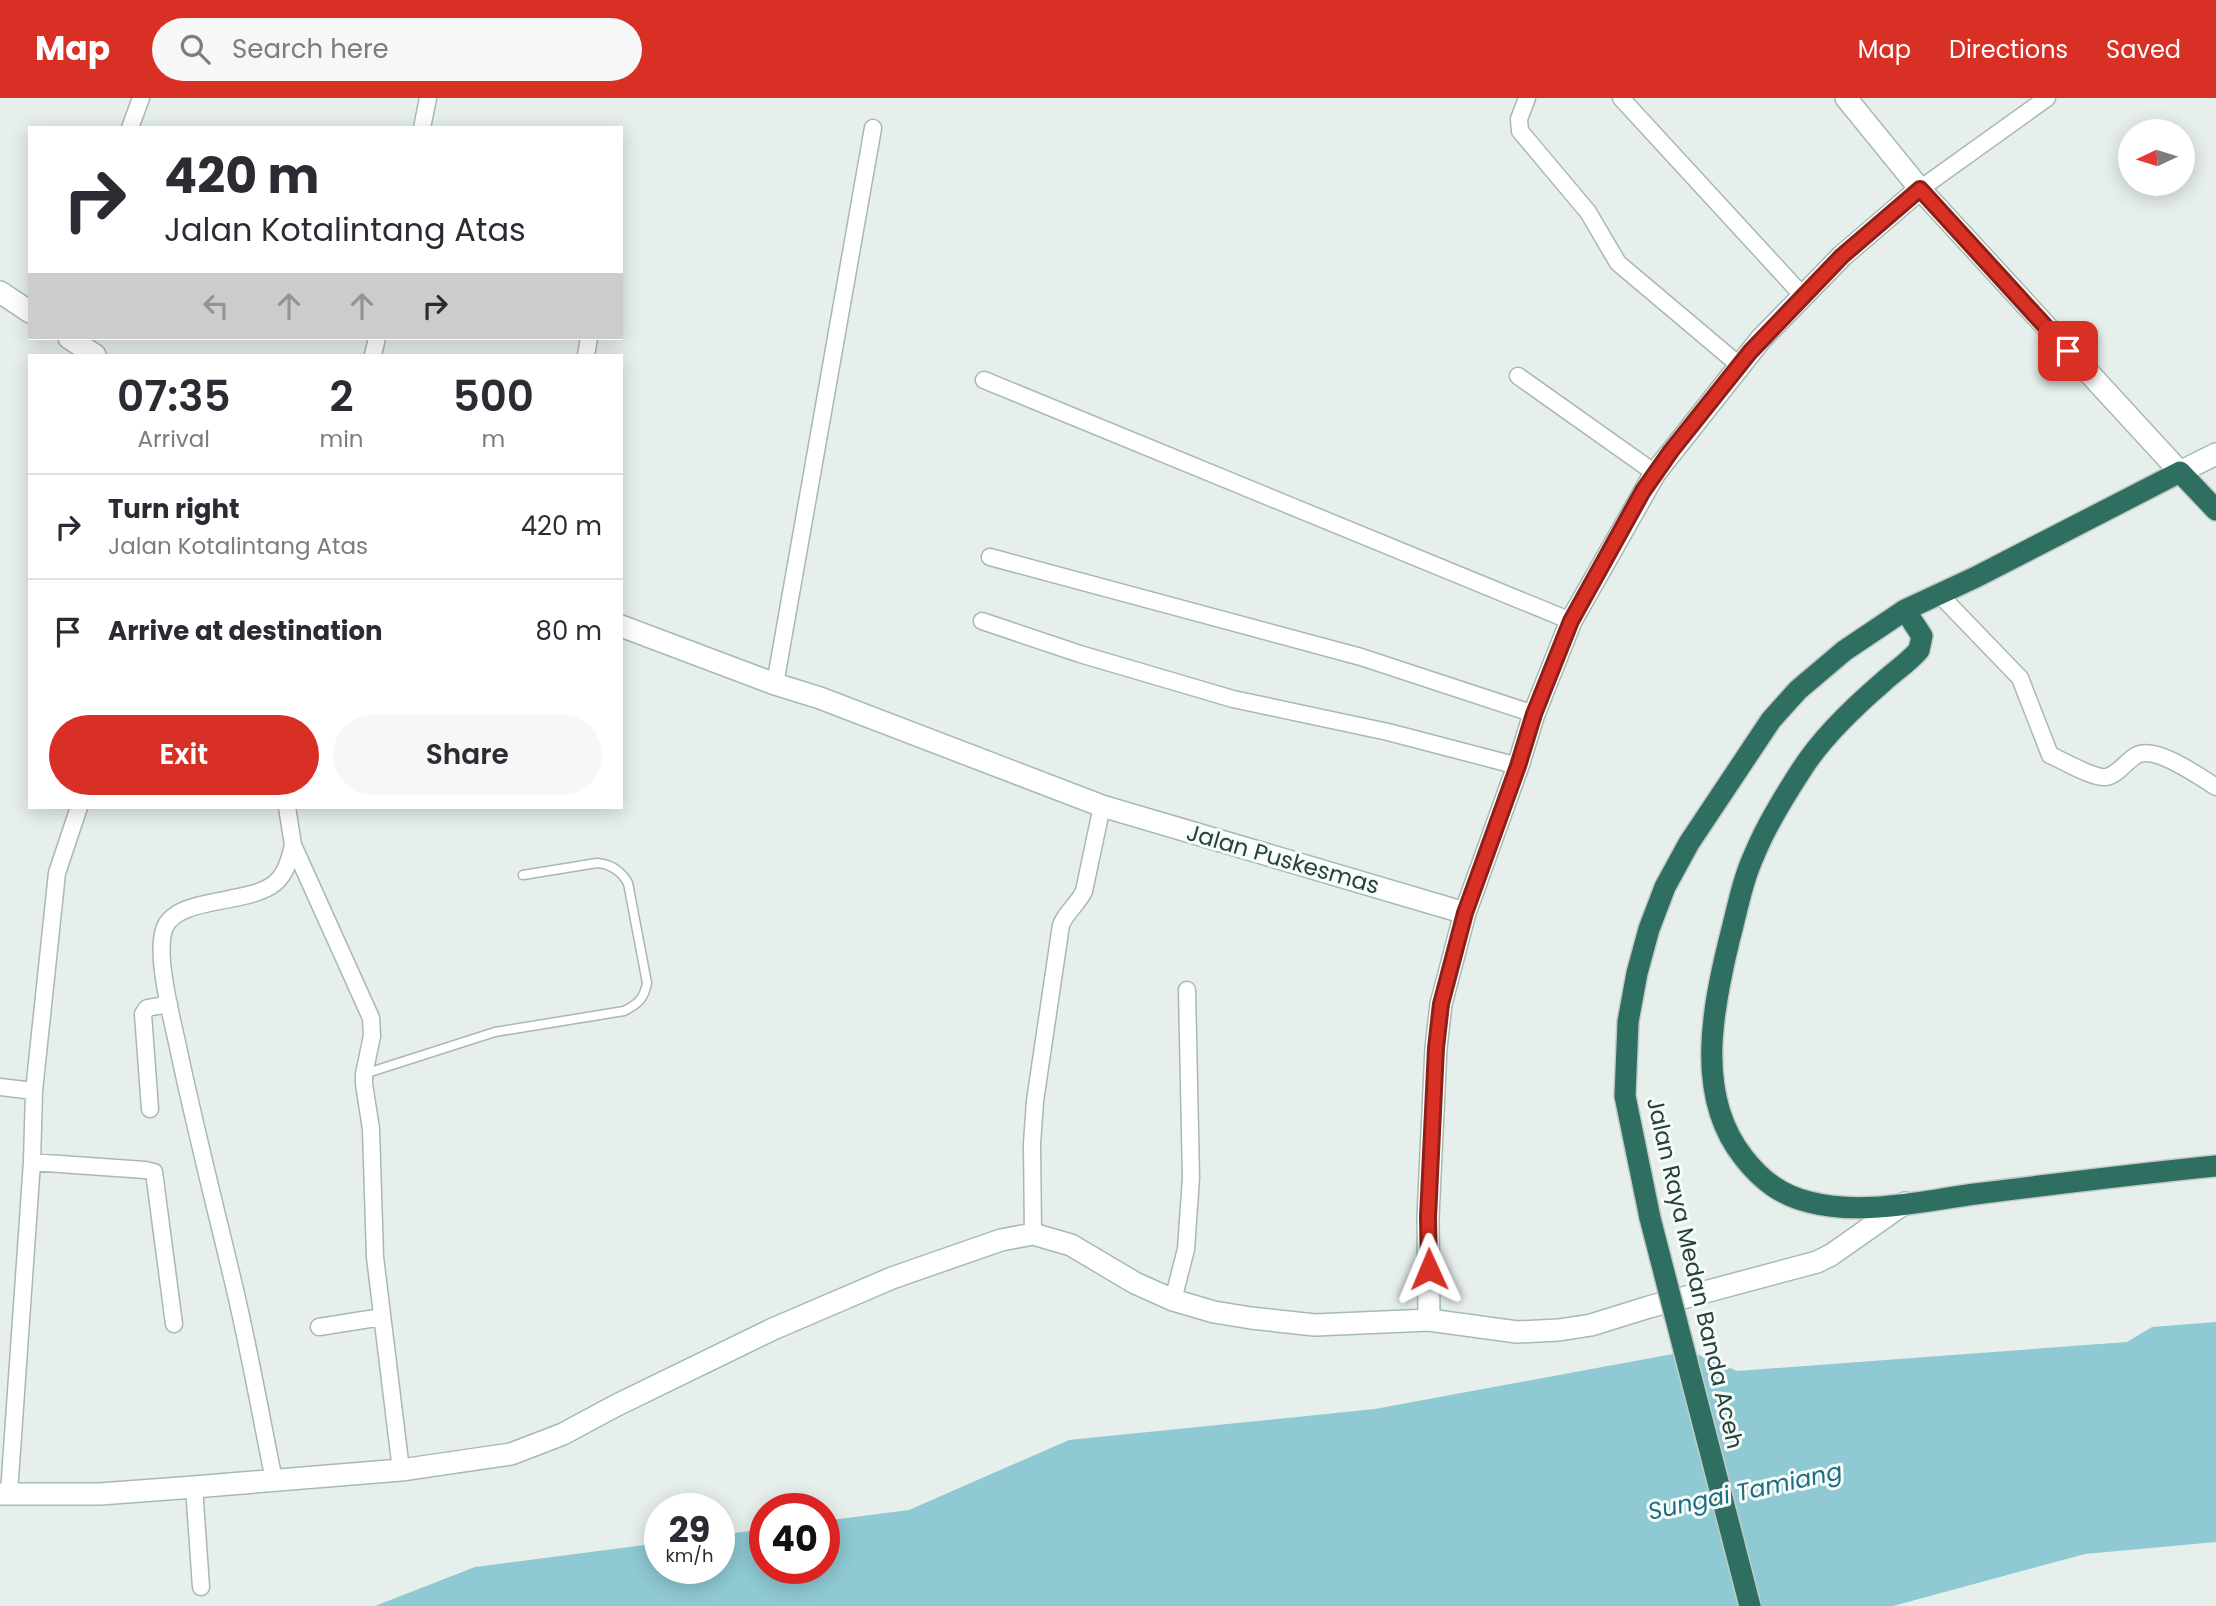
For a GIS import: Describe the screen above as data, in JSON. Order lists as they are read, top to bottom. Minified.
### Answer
{"streets":{"highway":["Jalan Raya Medan Banda Aceh"],"street":["Jalan Puskesmas"]},"water":["Sungai Tamiang"],"north":"left","page":{"header":"Map","search":"Search here","nav":["Map","Directions","Saved"],"turn":["420 m","Jalan Kotalintang Atas"],"eta":["07:35","Arrival","2","min","500","m"],"list":[{"name":"Turn right","note":"Jalan Kotalintang Atas","value":"420 m"},{"name":"Arrive at destination","value":"80 m"}],"buttons":["Exit","Share"],"speed":"29 km/h","limit":"40"}}
